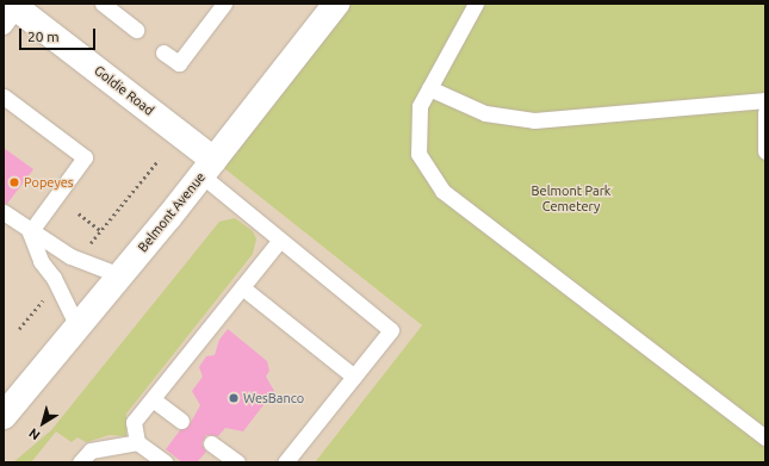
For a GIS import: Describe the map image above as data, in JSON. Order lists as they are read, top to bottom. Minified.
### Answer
{"streets":{"main road":["Goldie Road","Belmont Avenue"]},"crossings":[["Goldie Road","Belmont Avenue"]],"parks":["Belmont Park Cemetery"],"places":["Popeyes","WesBanco"],"scale_bar":"20 m","north":"bottom left"}
